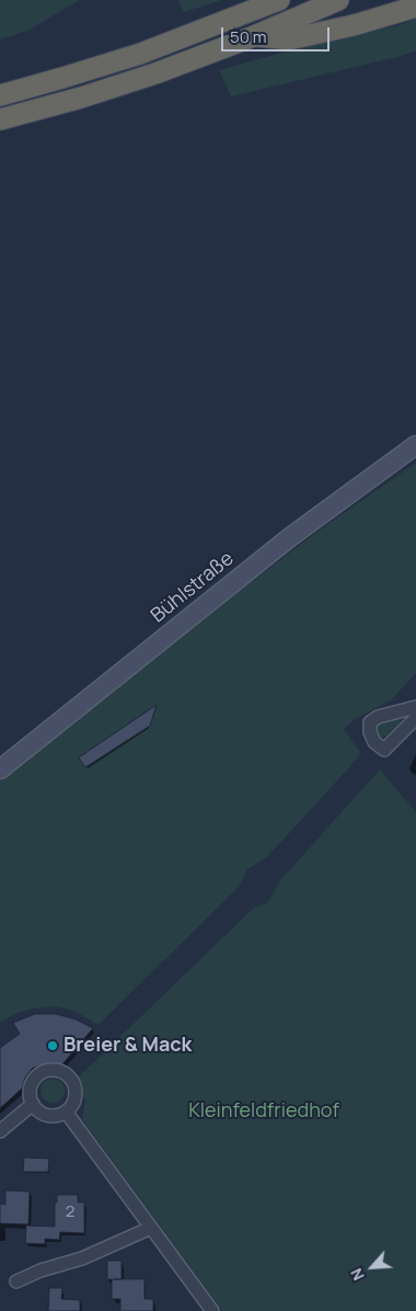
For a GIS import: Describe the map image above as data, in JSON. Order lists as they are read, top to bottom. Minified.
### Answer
{"streets":{"main road":["Bühlstraße"]},"parks":["Kleinfeldfriedhof"],"places":["Breier & Mack"],"house_numbers":["2"],"scale_bar":"50 m","north":"bottom left"}
